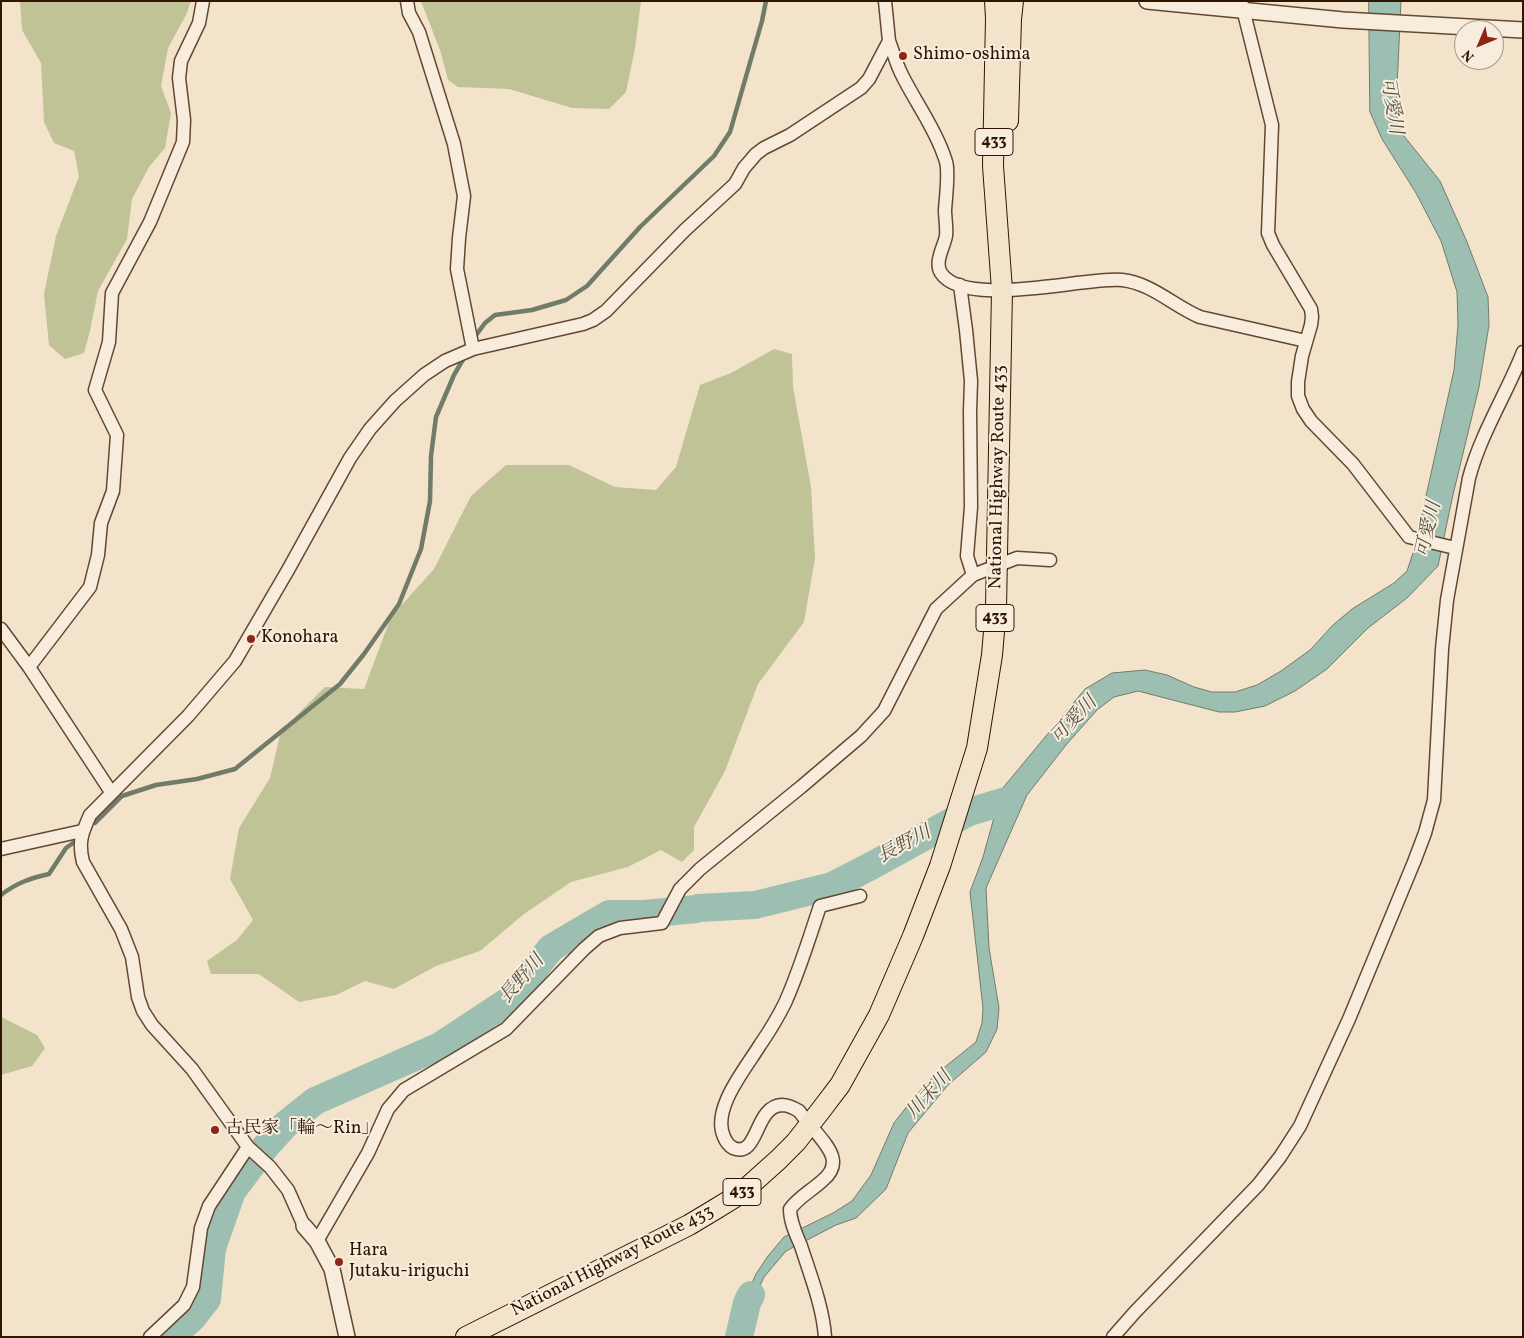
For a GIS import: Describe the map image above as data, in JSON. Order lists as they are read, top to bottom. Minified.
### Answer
{"streets":{"highway":["433","National Highway Route 433"]},"water":["可愛川","長野川","川末川"],"places":["Shimo-oshima","Konohara","古民家「輪～Rin」","Hara Jutaku-iriguchi"],"north":"bottom left"}
